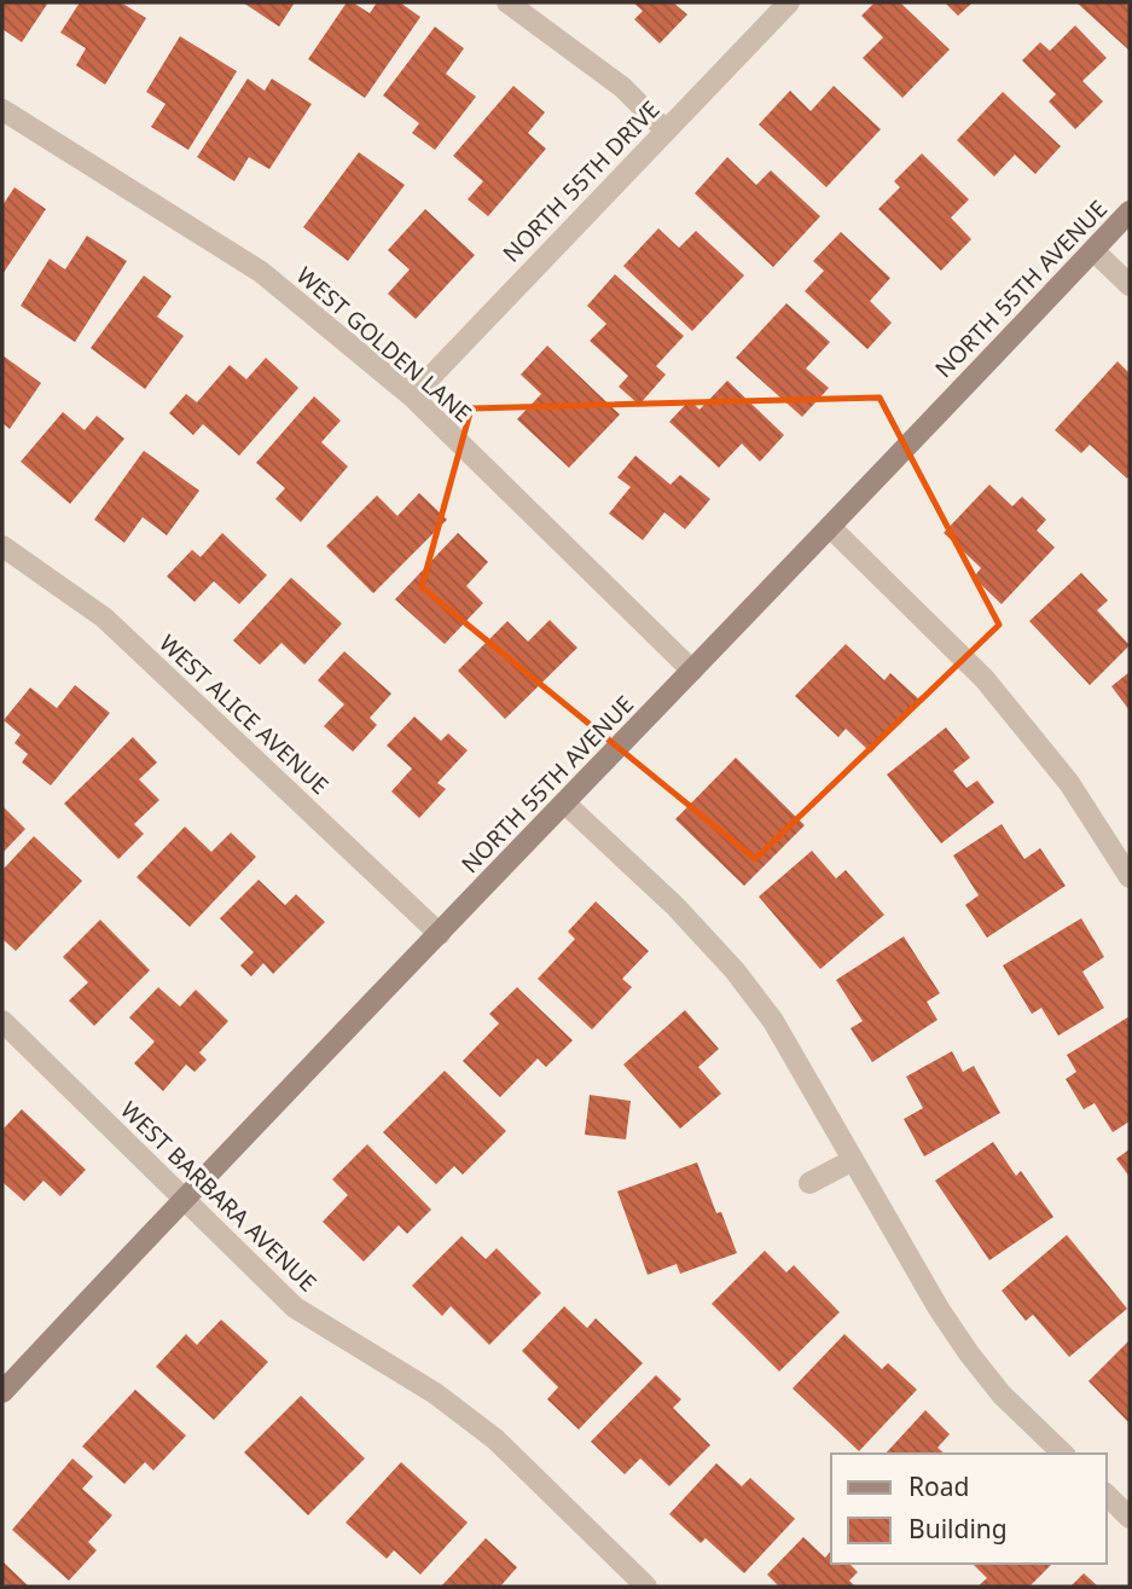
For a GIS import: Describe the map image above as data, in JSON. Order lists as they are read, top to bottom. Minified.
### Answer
{"streets":{"street":["NORTH 55TH DRIVE","NORTH 55TH AVENUE","WEST GOLDEN LANE","WEST ALICE AVENUE","WEST BARBARA AVENUE"]},"crossings":[["NORTH 55TH DRIVE","WEST GOLDEN LANE"],["NORTH 55TH AVENUE","WEST GOLDEN LANE"],["NORTH 55TH AVENUE","WEST ALICE AVENUE"],["NORTH 55TH AVENUE","WEST BARBARA AVENUE"]],"legend":["Road","Building"]}
